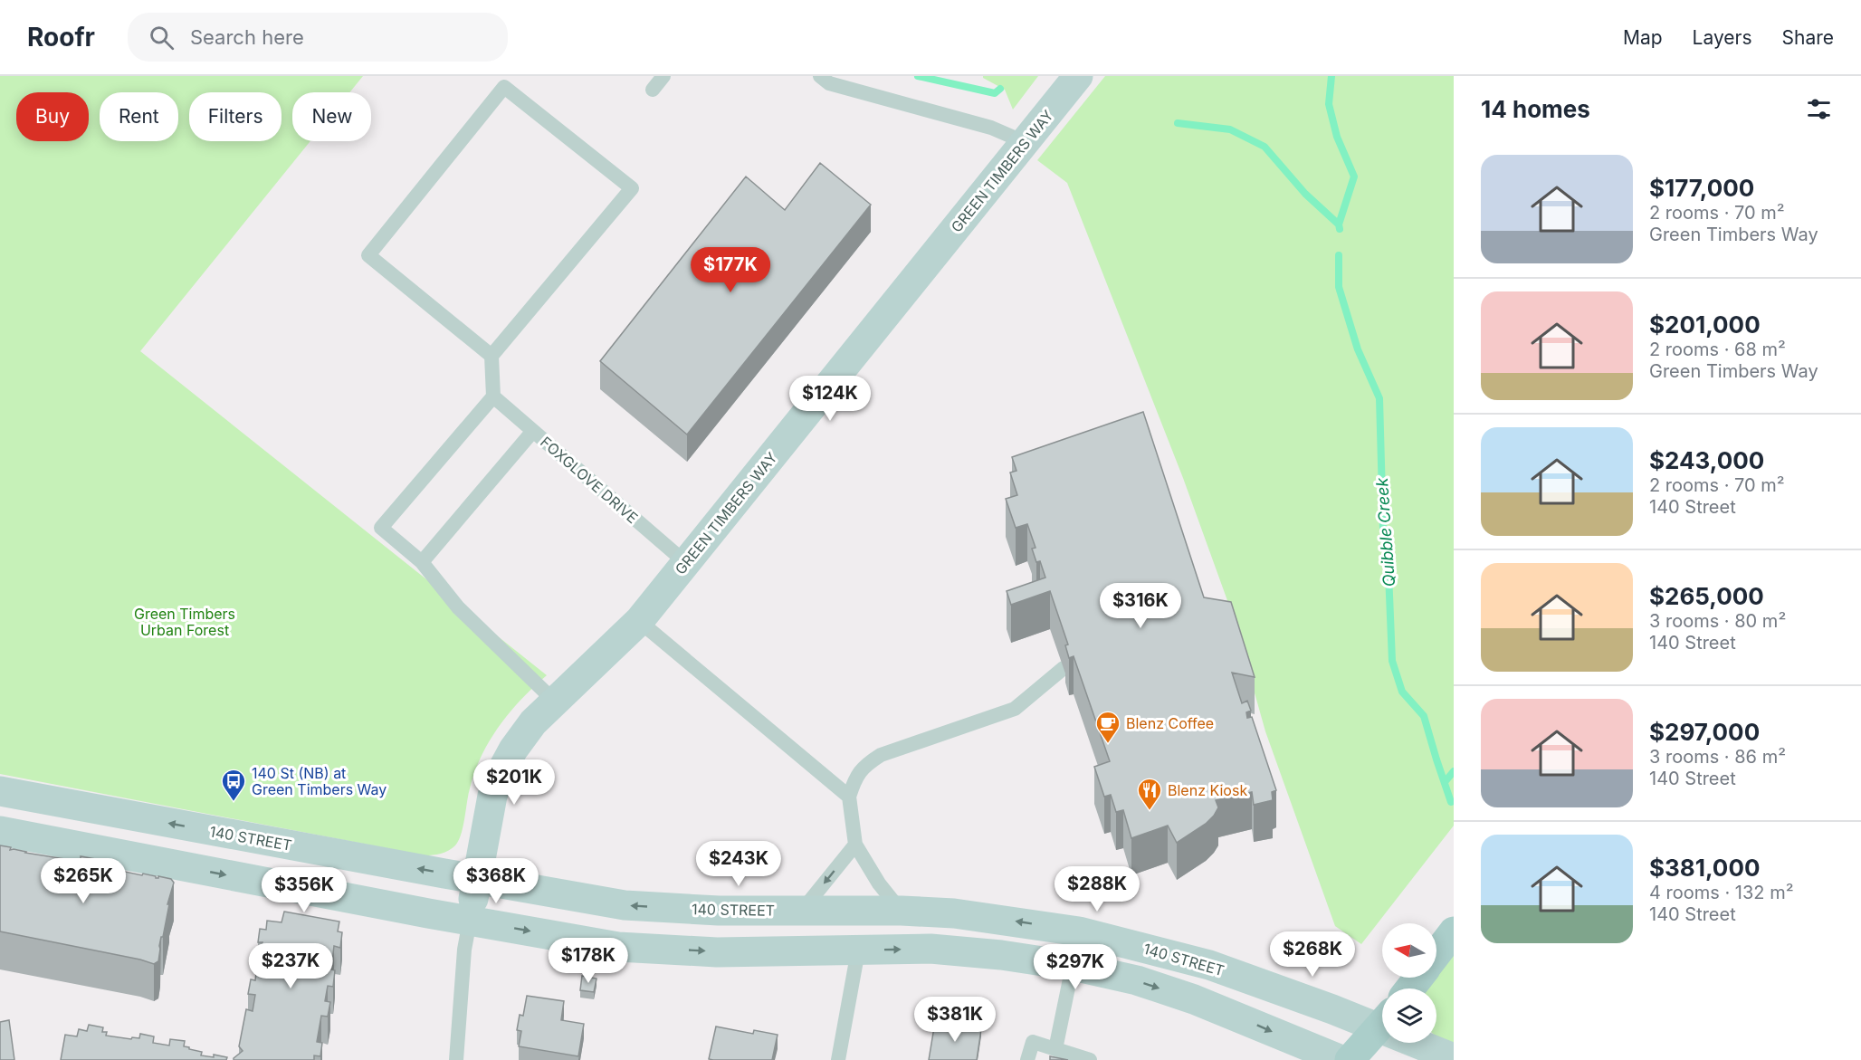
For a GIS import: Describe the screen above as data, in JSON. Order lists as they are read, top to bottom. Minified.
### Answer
{"streets":{"main road":["GREEN TIMBERS WAY","140 STREET"],"lane":["FOXGLOVE DRIVE"]},"crossings":[["GREEN TIMBERS WAY","FOXGLOVE DRIVE"],["GREEN TIMBERS WAY","140 STREET"]],"water":["Quibble Creek"],"parks":["Green Timbers Urban Forest"],"places":{"cafe":["Blenz Coffee"],"bus stop":["140 St (NB) at Green Timbers Way"],"restaurant":["Blenz Kiosk"]},"north":"left","page":{"header":"Roofr","search":"Search here","nav":["Map","Layers","Share"],"heading":"14 homes","chip":["Buy","Rent","Filters","New"],"list":[{"name":"$177,000","note":"2 rooms · 70 m² · Green Timbers Way"},{"name":"$201,000","note":"2 rooms · 68 m² · Green Timbers Way"},{"name":"$243,000","note":"2 rooms · 70 m² · 140 Street"},{"name":"$265,000","note":"3 rooms · 80 m² · 140 Street"},{"name":"$297,000","note":"3 rooms · 86 m² · 140 Street"},{"name":"$381,000","note":"4 rooms · 132 m² · 140 Street"}],"price":["$177K","$124K","$316K","$201K","$243K","$265K","$368K","$288K","$356K","$268K","$178K","$237K","$297K","$381K"]}}
